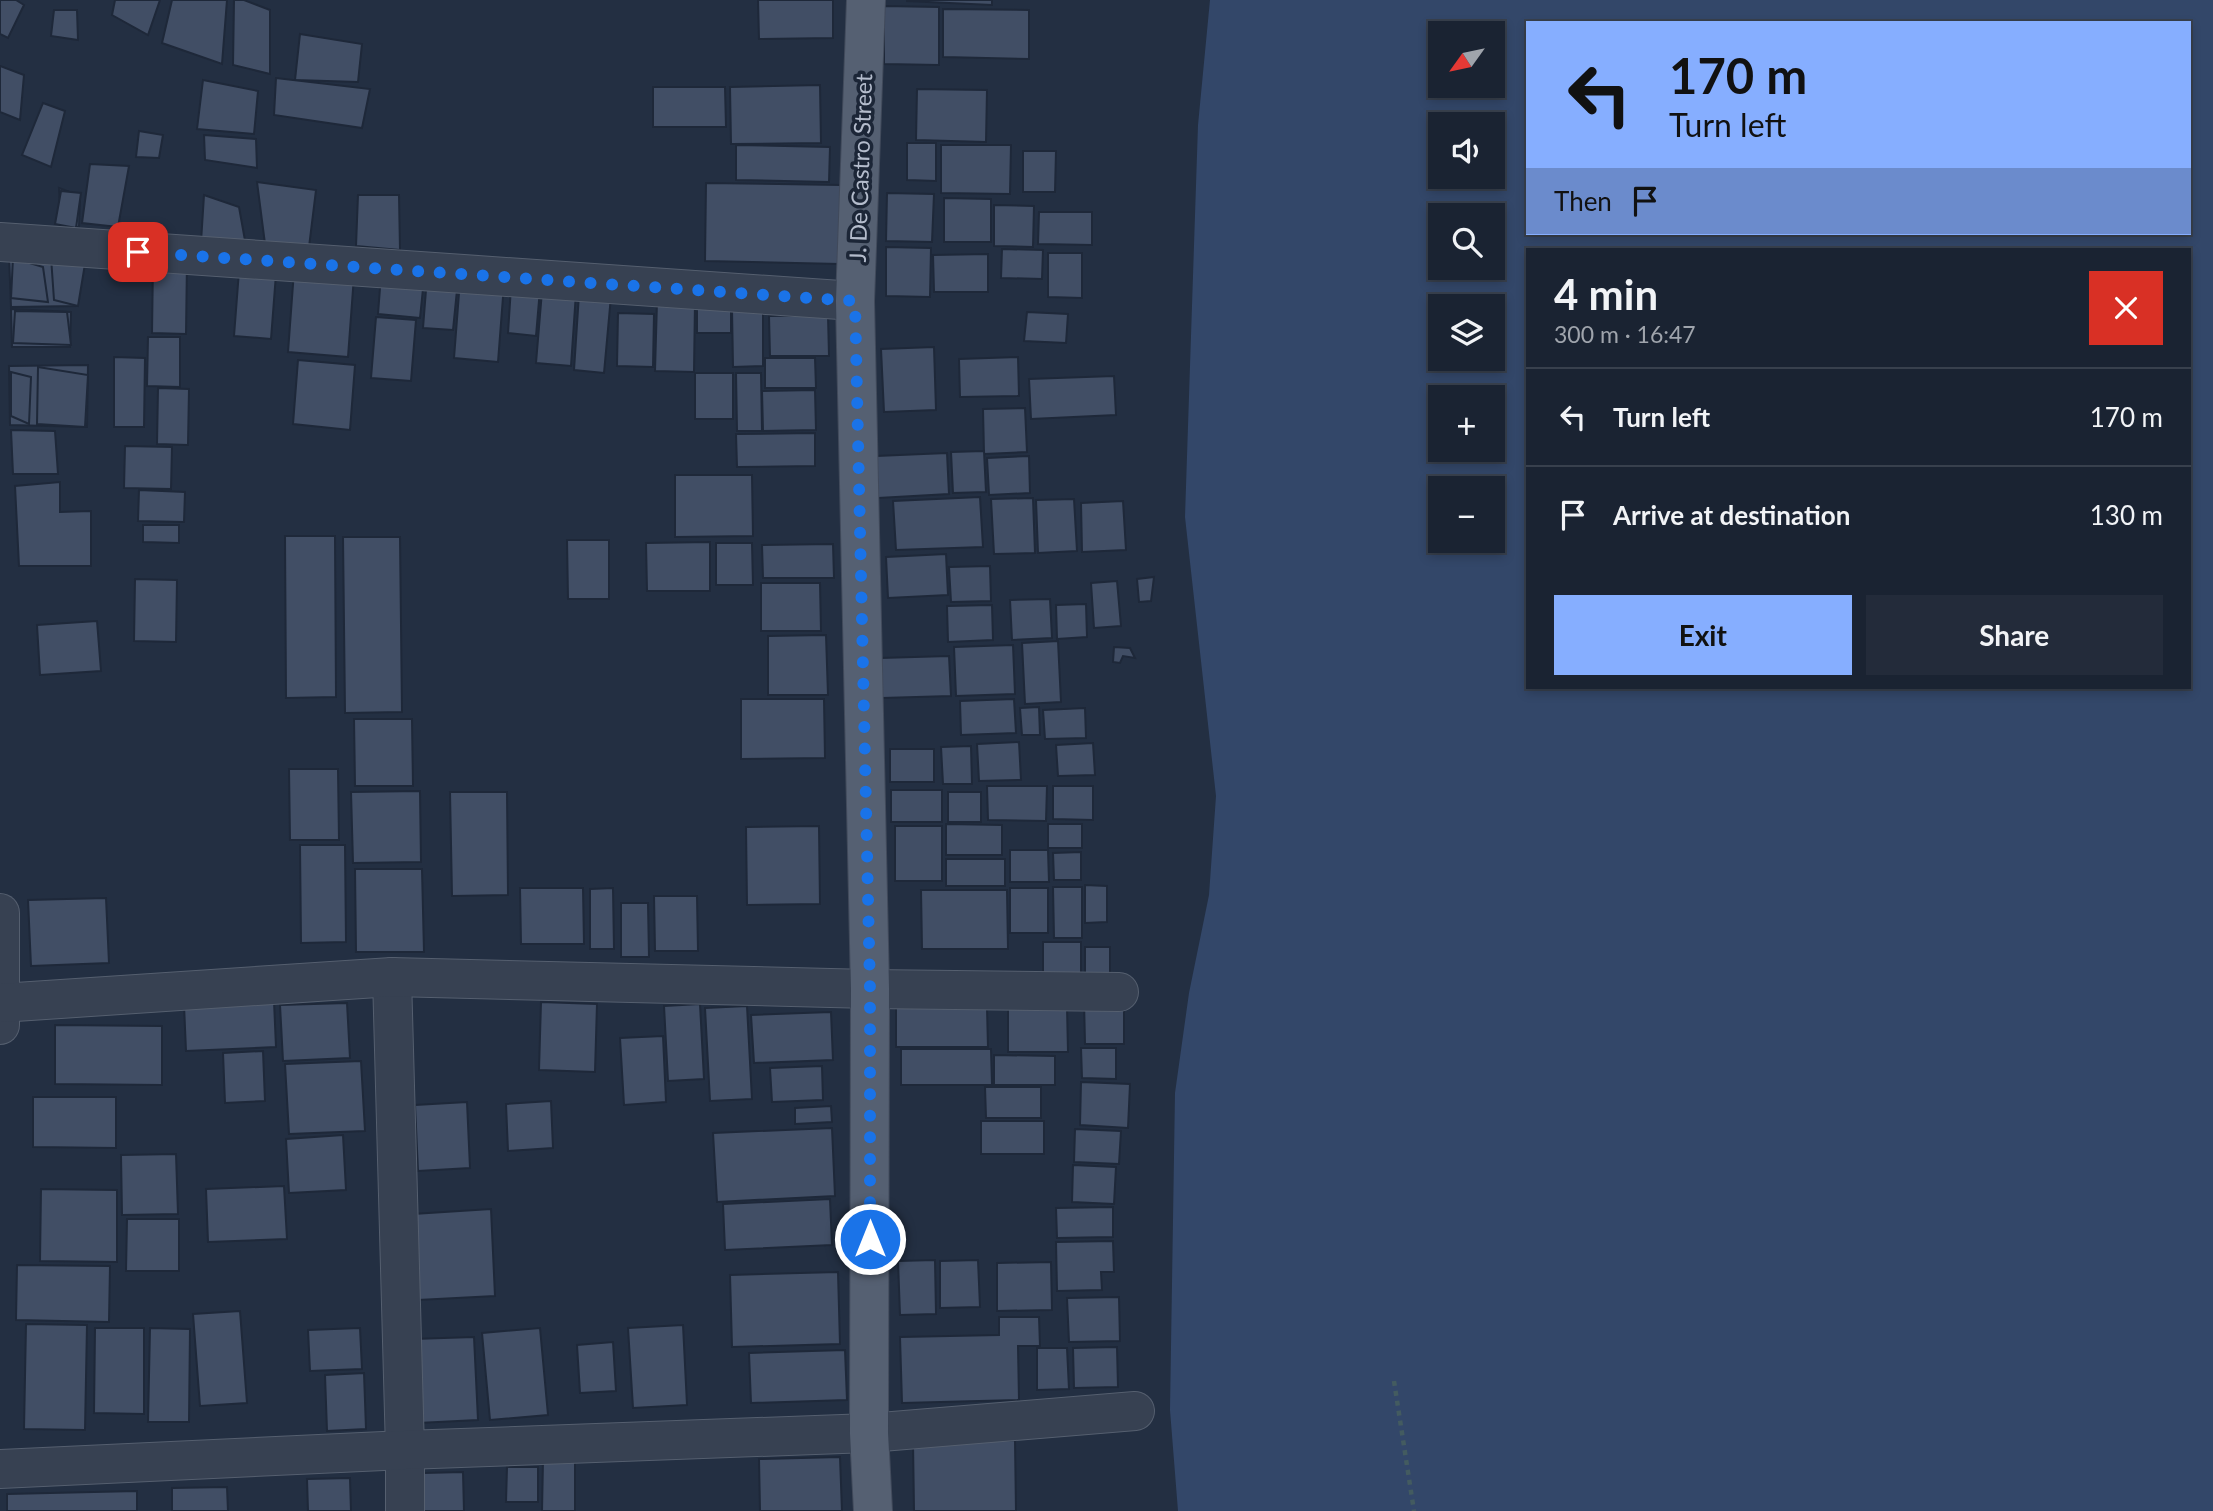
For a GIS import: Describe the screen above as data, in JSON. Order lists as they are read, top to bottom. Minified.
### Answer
{"streets":{"main road":["J. De Castro Street"]},"north":"bottom left","page":{"map_buttons":["+","−"],"turn":["170 m","Turn left"],"then":"Then","heading":["4 min","300 m · 16:47"],"list":[{"name":"Turn left","value":"170 m"},{"name":"Arrive at destination","value":"130 m"}],"buttons":["Exit","Share"]}}
